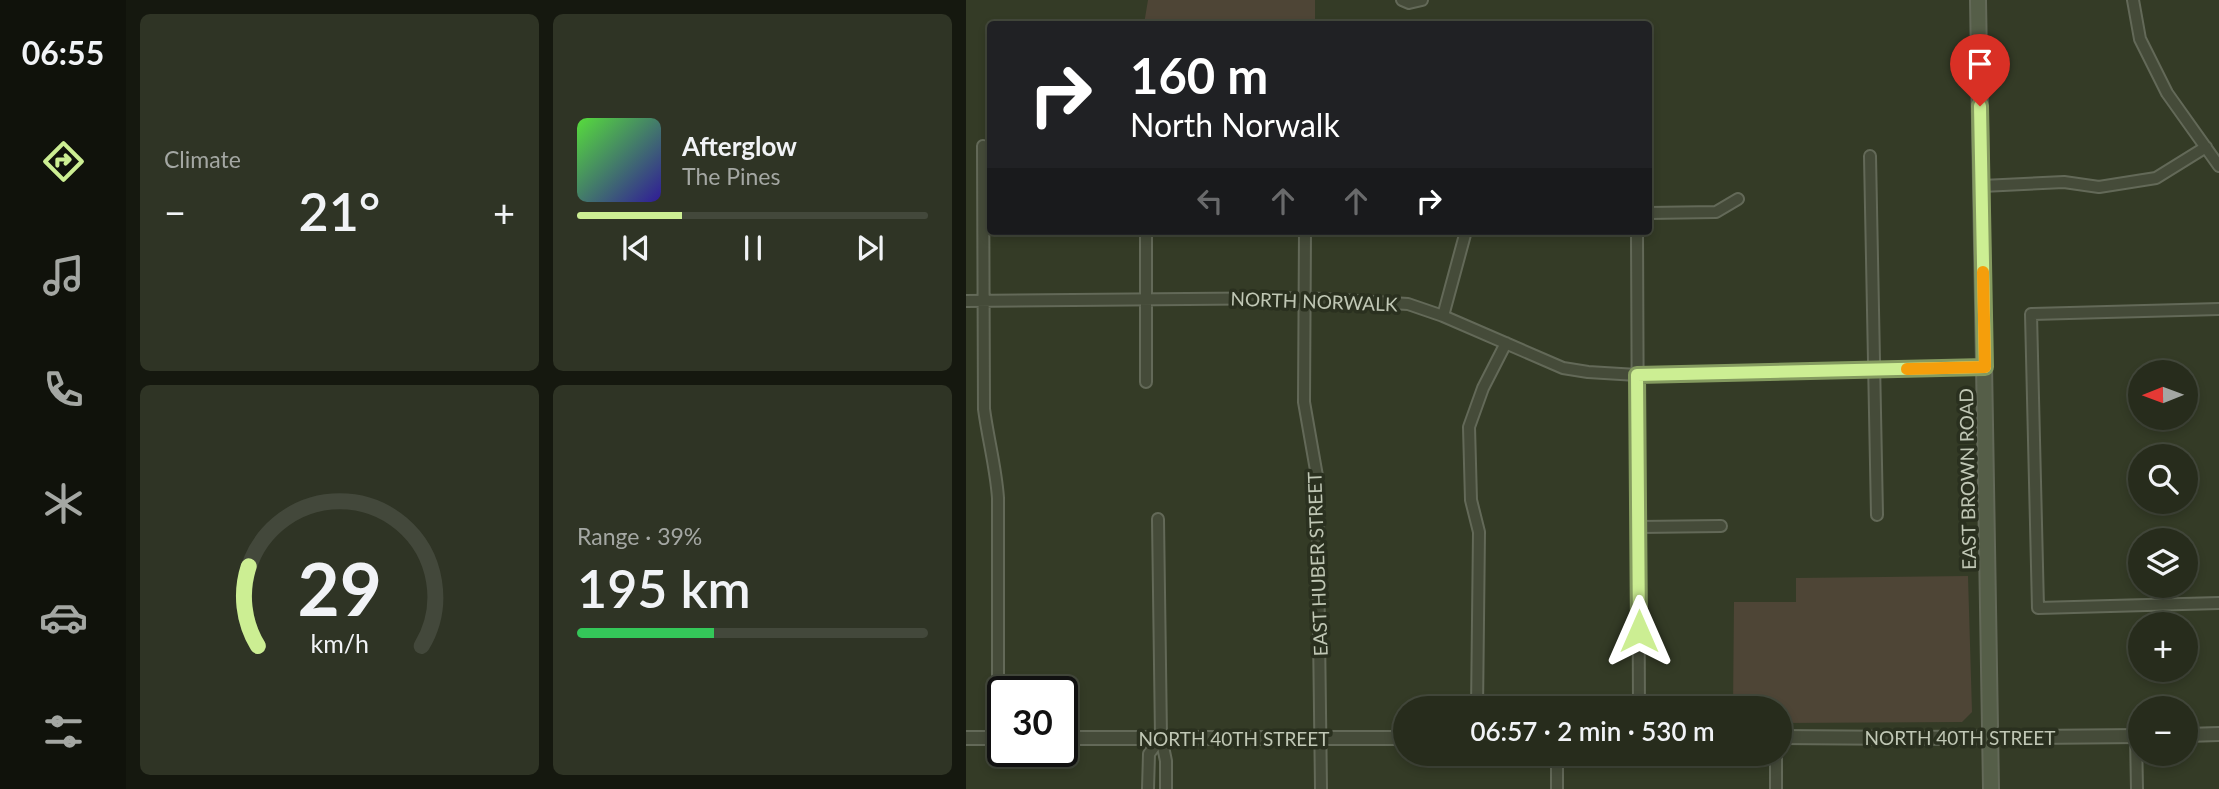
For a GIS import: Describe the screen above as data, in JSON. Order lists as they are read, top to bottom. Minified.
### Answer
{"streets":{"main road":["EAST BROWN ROAD"],"street":["NORTH NORWALK","EAST HUBER STREET","NORTH 40TH STREET"]},"crossings":[["NORTH NORWALK","EAST BROWN ROAD"],["NORTH NORWALK","EAST HUBER STREET"],["EAST BROWN ROAD","NORTH 40TH STREET"],["EAST HUBER STREET","NORTH 40TH STREET"]],"north":"left","page":{"tabs":"06:55","tile":["Climate",["Range · 39%","195 km"]],"turn":["160 m","North Norwalk"],"song":["Afterglow","The Pines"],"heat":["−","21°","+"],"map_buttons":["+","−"],"limit":"30","trip":"06:57 · 2 min · 530 m","gauge":["29","km/h"]}}
